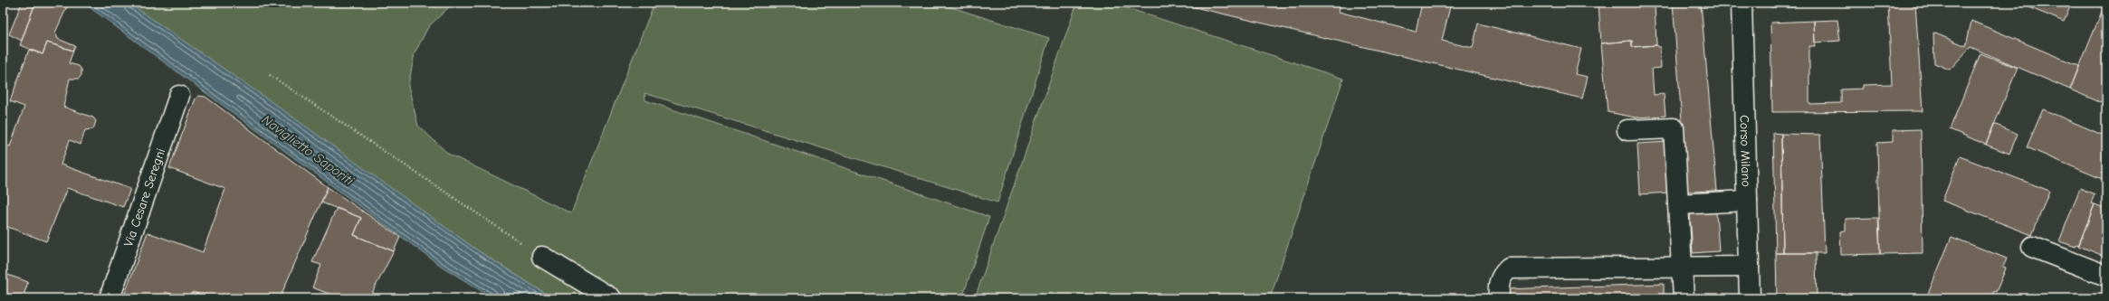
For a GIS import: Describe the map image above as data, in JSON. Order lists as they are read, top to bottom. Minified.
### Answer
{"streets":{"street":["Corso Milano","Via Cesare Seregni"]},"water":["Naviglietto Saporiti"]}
